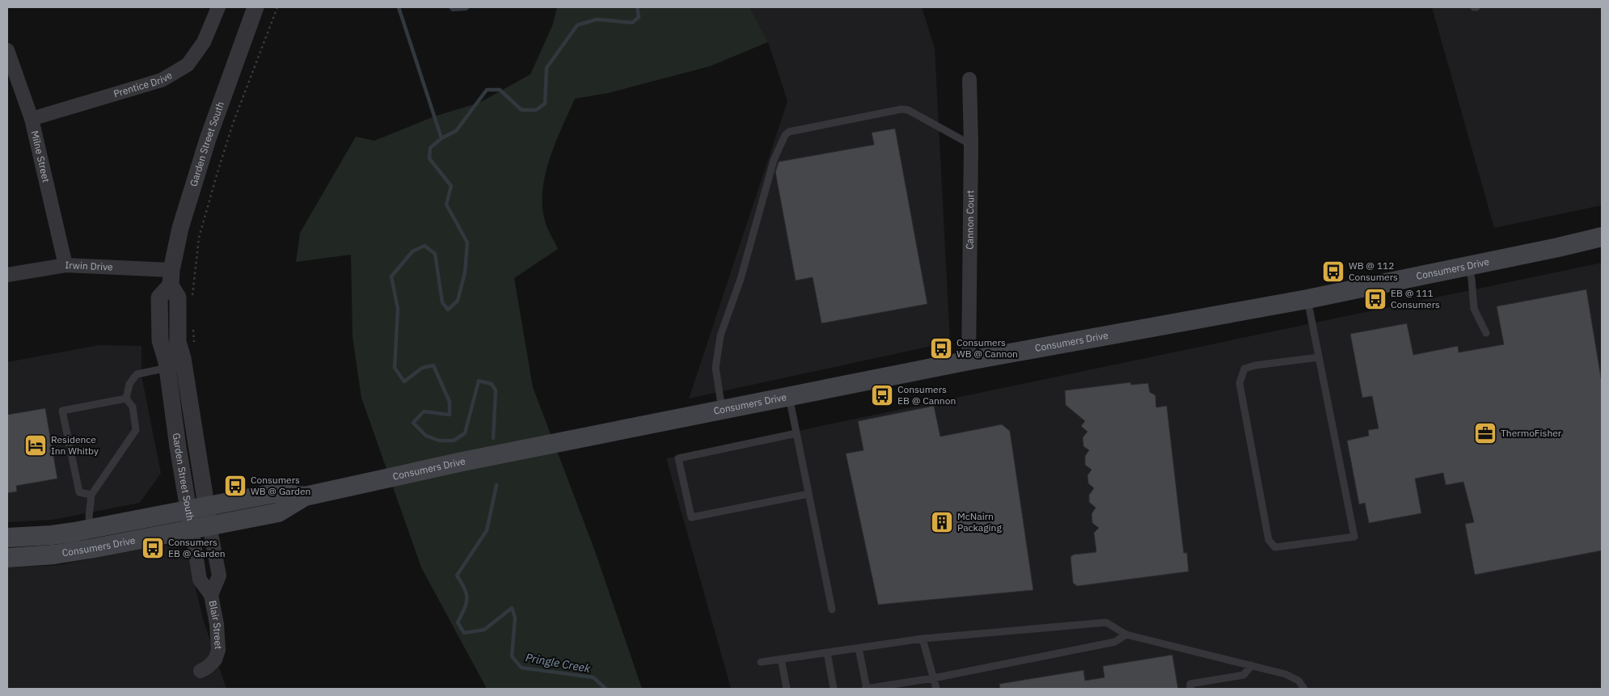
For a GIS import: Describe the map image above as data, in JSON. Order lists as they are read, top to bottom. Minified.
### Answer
{"streets":{"main road":["Consumers Drive"],"street":["Prentice Drive","Garden Street South","Milne Street","Cannon Court","Irwin Drive","Blair Street"]},"crossings":[["Prentice Drive","Milne Street"],["Garden Street South","Irwin Drive"],["Garden Street South","Consumers Drive"],["Garden Street South","Blair Street"],["Milne Street","Irwin Drive"],["Cannon Court","Consumers Drive"],["Consumers Drive","Blair Street"]],"water":["Pringle Creek"],"places":{"bus stop":["WB @ 112 Consumers","EB @ 111 Consumers","Consumers WB @ Cannon","Consumers EB @ Cannon","Consumers WB @ Garden","Consumers EB @ Garden"],"office":["ThermoFisher"],"hotel":["Residence Inn Whitby"],"building":["McNairn Packaging"]}}
